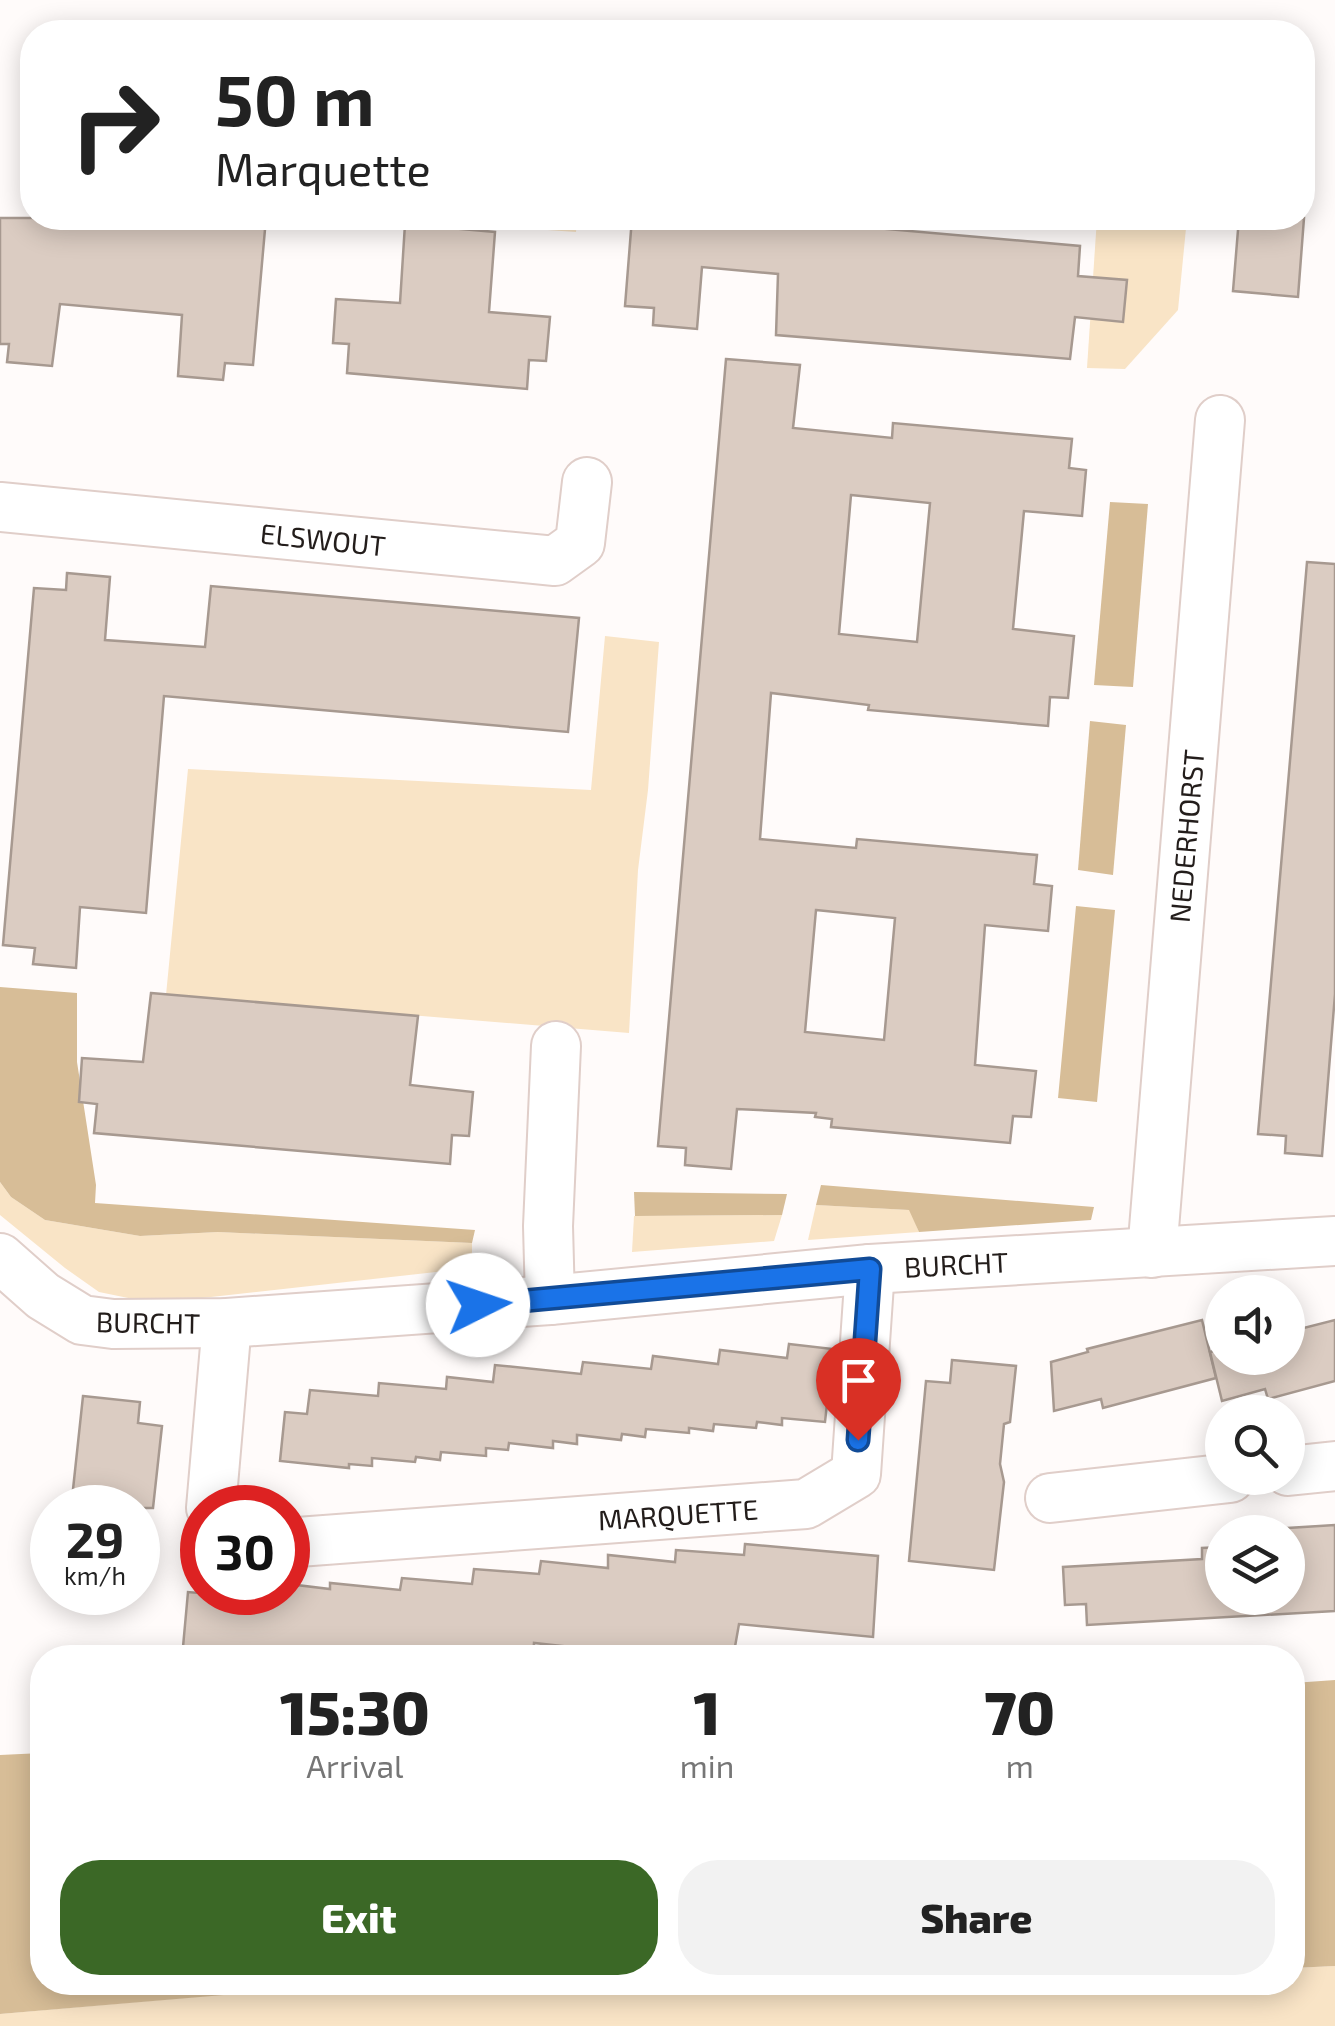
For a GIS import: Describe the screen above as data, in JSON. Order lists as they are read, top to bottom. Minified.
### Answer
{"streets":{"street":["ELSWOUT","NEDERHORST","BURCHT","MARQUETTE"]},"crossings":[["NEDERHORST","BURCHT"],["BURCHT","MARQUETTE"]],"page":{"turn":["50 m","Marquette"],"speed":"29 km/h","limit":"30","eta":["15:30","Arrival","1","min","70","m"],"buttons":["Exit","Share"]}}
